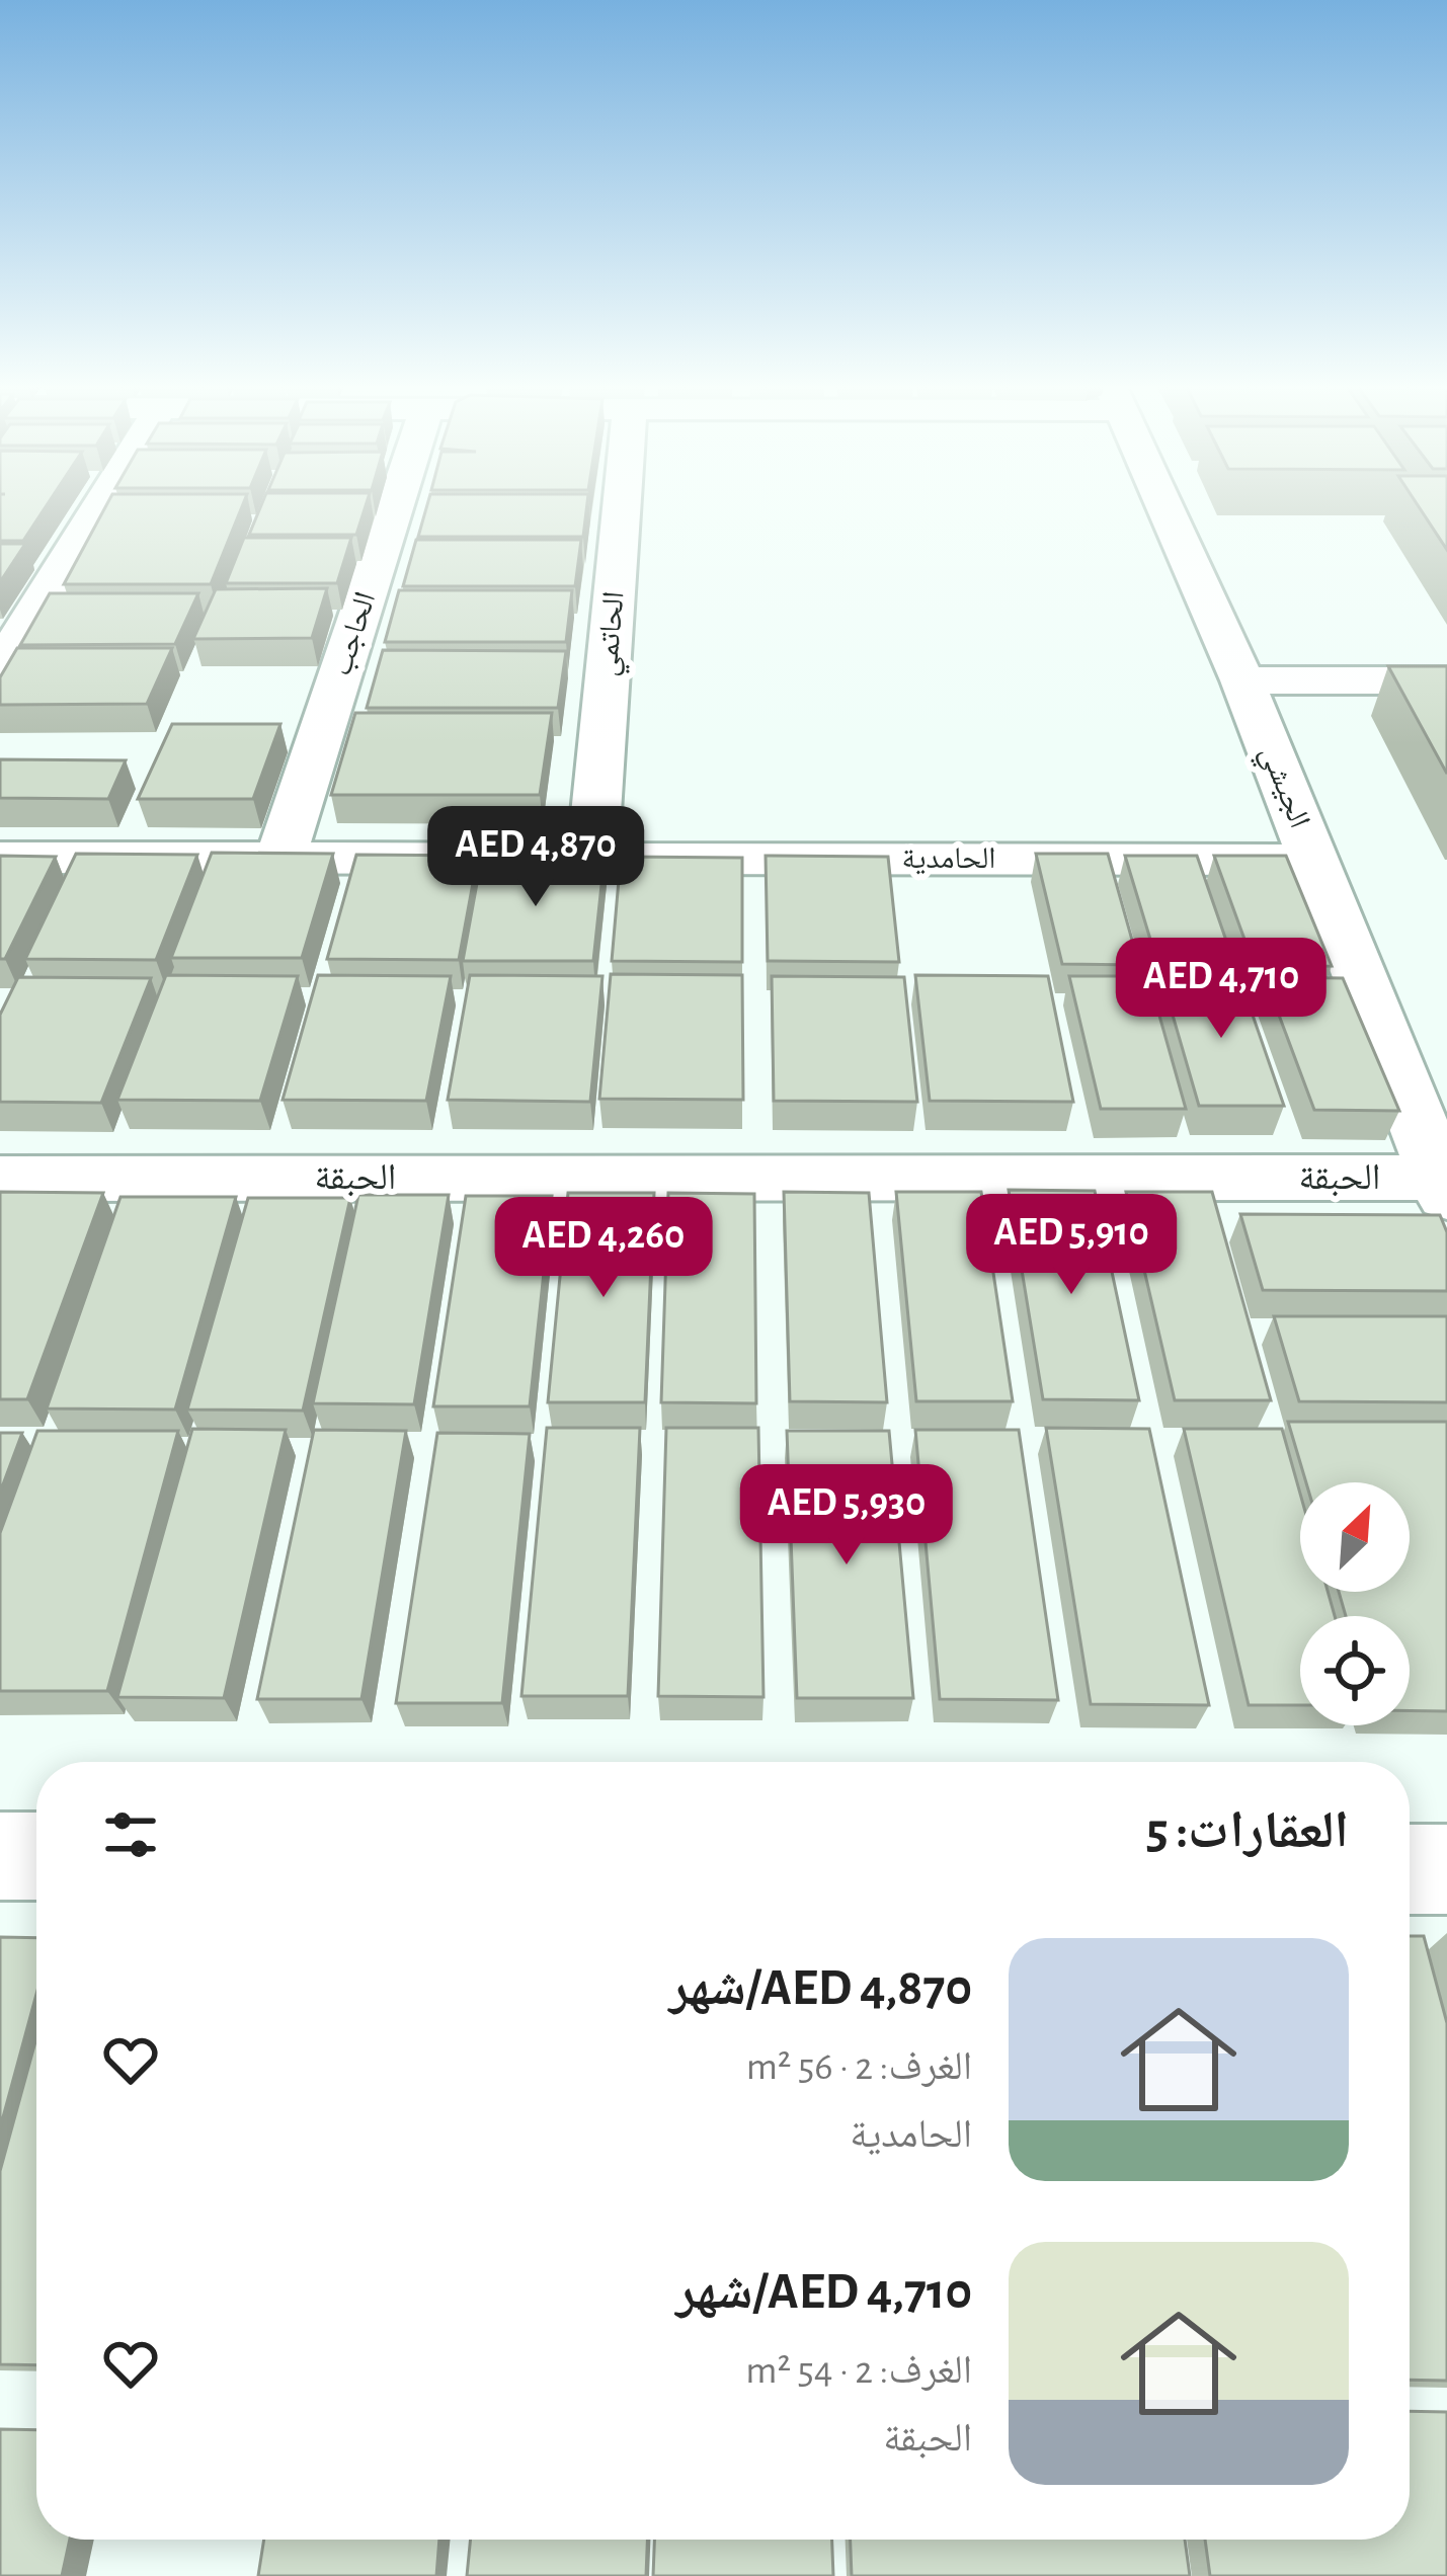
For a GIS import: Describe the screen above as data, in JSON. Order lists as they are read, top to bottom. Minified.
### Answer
{"streets":{"street":["الحاجب","الحاتمي","الجيشي","الحامدية","الحبقة"]},"crossings":[["الحاجب","الحامدية"],["الحاتمي","الحامدية"],["الجيشي","الحامدية"],["الجيشي","الحبقة"]],"north":"top right","page":{"price":["AED 4,870","AED 4,710","AED 5,910","AED 4,260","AED 5,930"],"heading":"العقارات: 5","list":[{"name":"AED 4,870/شهر","note":"الغرف: 2 · 56 m² · الحامدية"},{"name":"AED 4,710/شهر","note":"الغرف: 2 · 54 m² · الحبقة"}]}}
